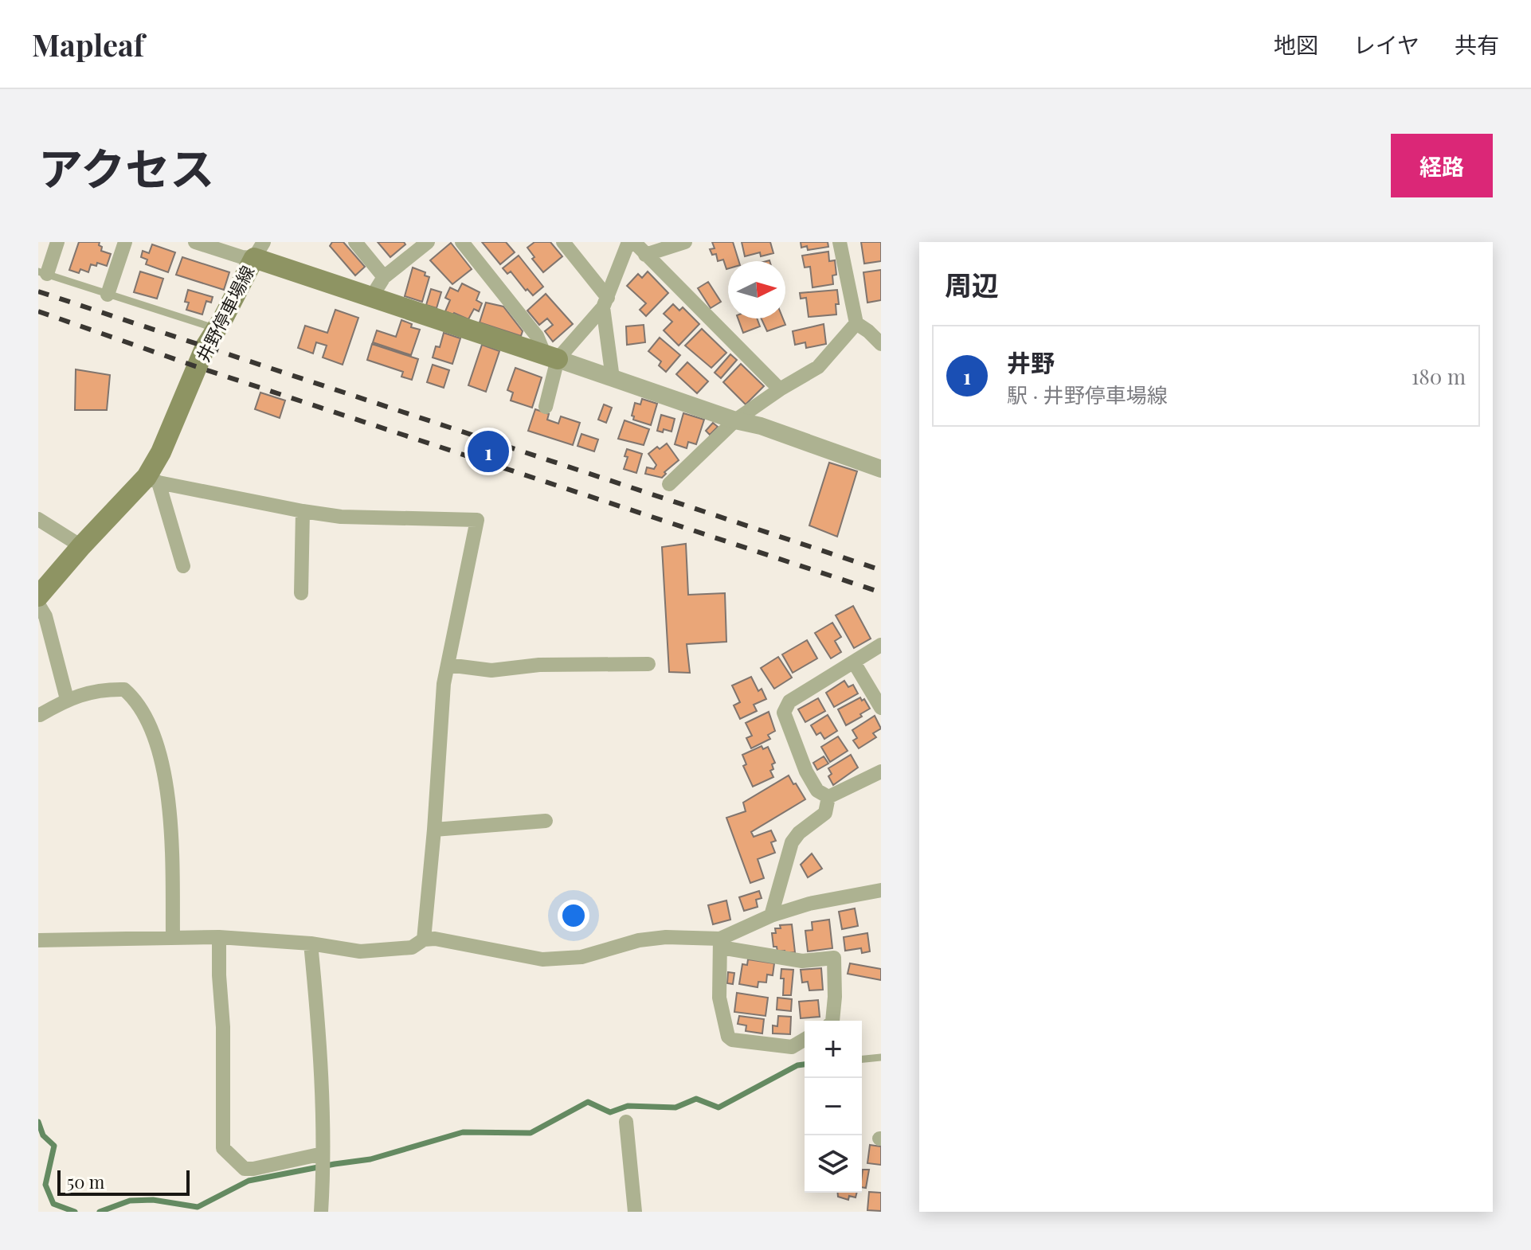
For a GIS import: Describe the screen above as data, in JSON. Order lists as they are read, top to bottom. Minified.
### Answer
{"streets":{"main road":["井野停車場線"]},"scale_bar":"50 m","north":"right","page":{"header":"Mapleaf","nav":["地図","レイヤ","共有"],"title":"アクセス","buttons":"経路","heading":"周辺","list":[{"mark":"1","name":"井野","note":"駅 · 井野停車場線","value":"180 m"}],"pins":"1","map_buttons":["+","−"],"scale":"50 m"}}
